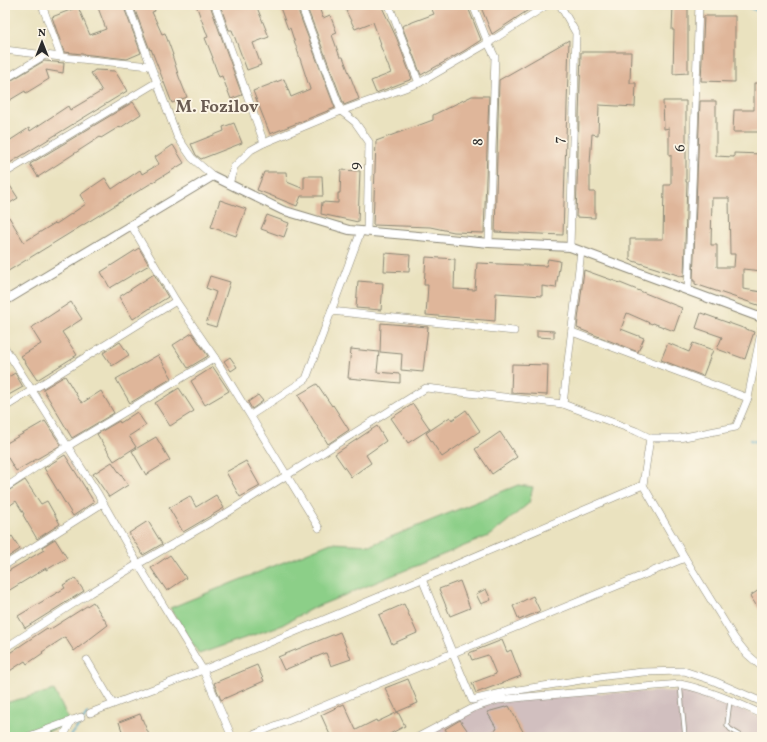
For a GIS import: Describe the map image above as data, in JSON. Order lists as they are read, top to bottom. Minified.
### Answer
{"streets":{"street":["7","8","6","9"]},"districts":["M. Fozilov"],"north":"top"}
